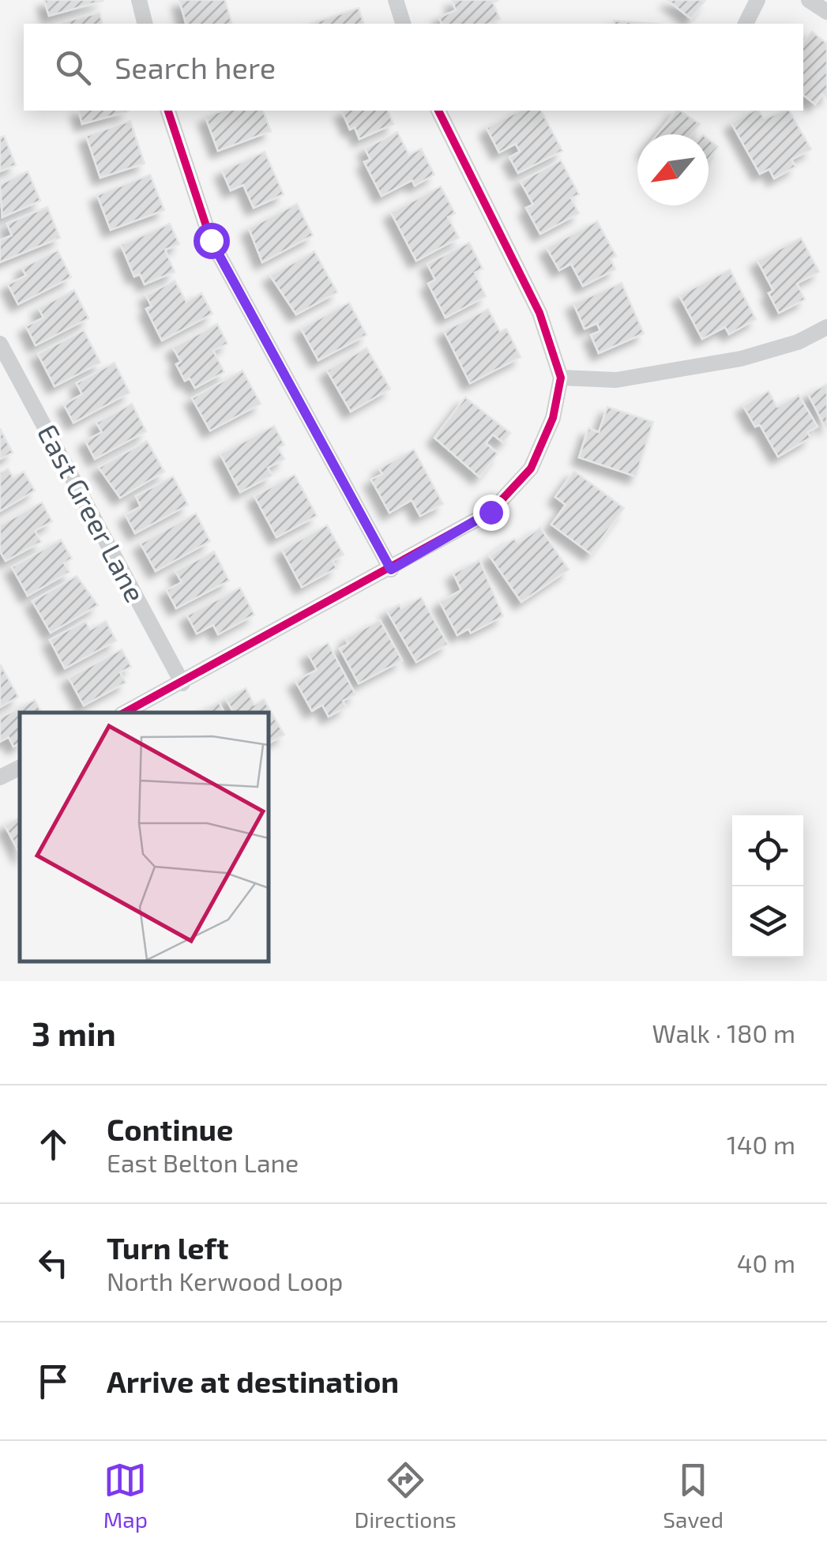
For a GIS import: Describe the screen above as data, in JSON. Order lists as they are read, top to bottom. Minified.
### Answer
{"streets":{"street":["East Greer Lane"]},"north":"bottom left","page":{"search":"Search here","heading":["3 min","Walk · 180 m"],"list":[["Continue","East Belton Lane","140 m"],["Turn left","North Kerwood Loop","40 m"],"Arrive at destination"],"nav":["Map","Directions","Saved"]}}
